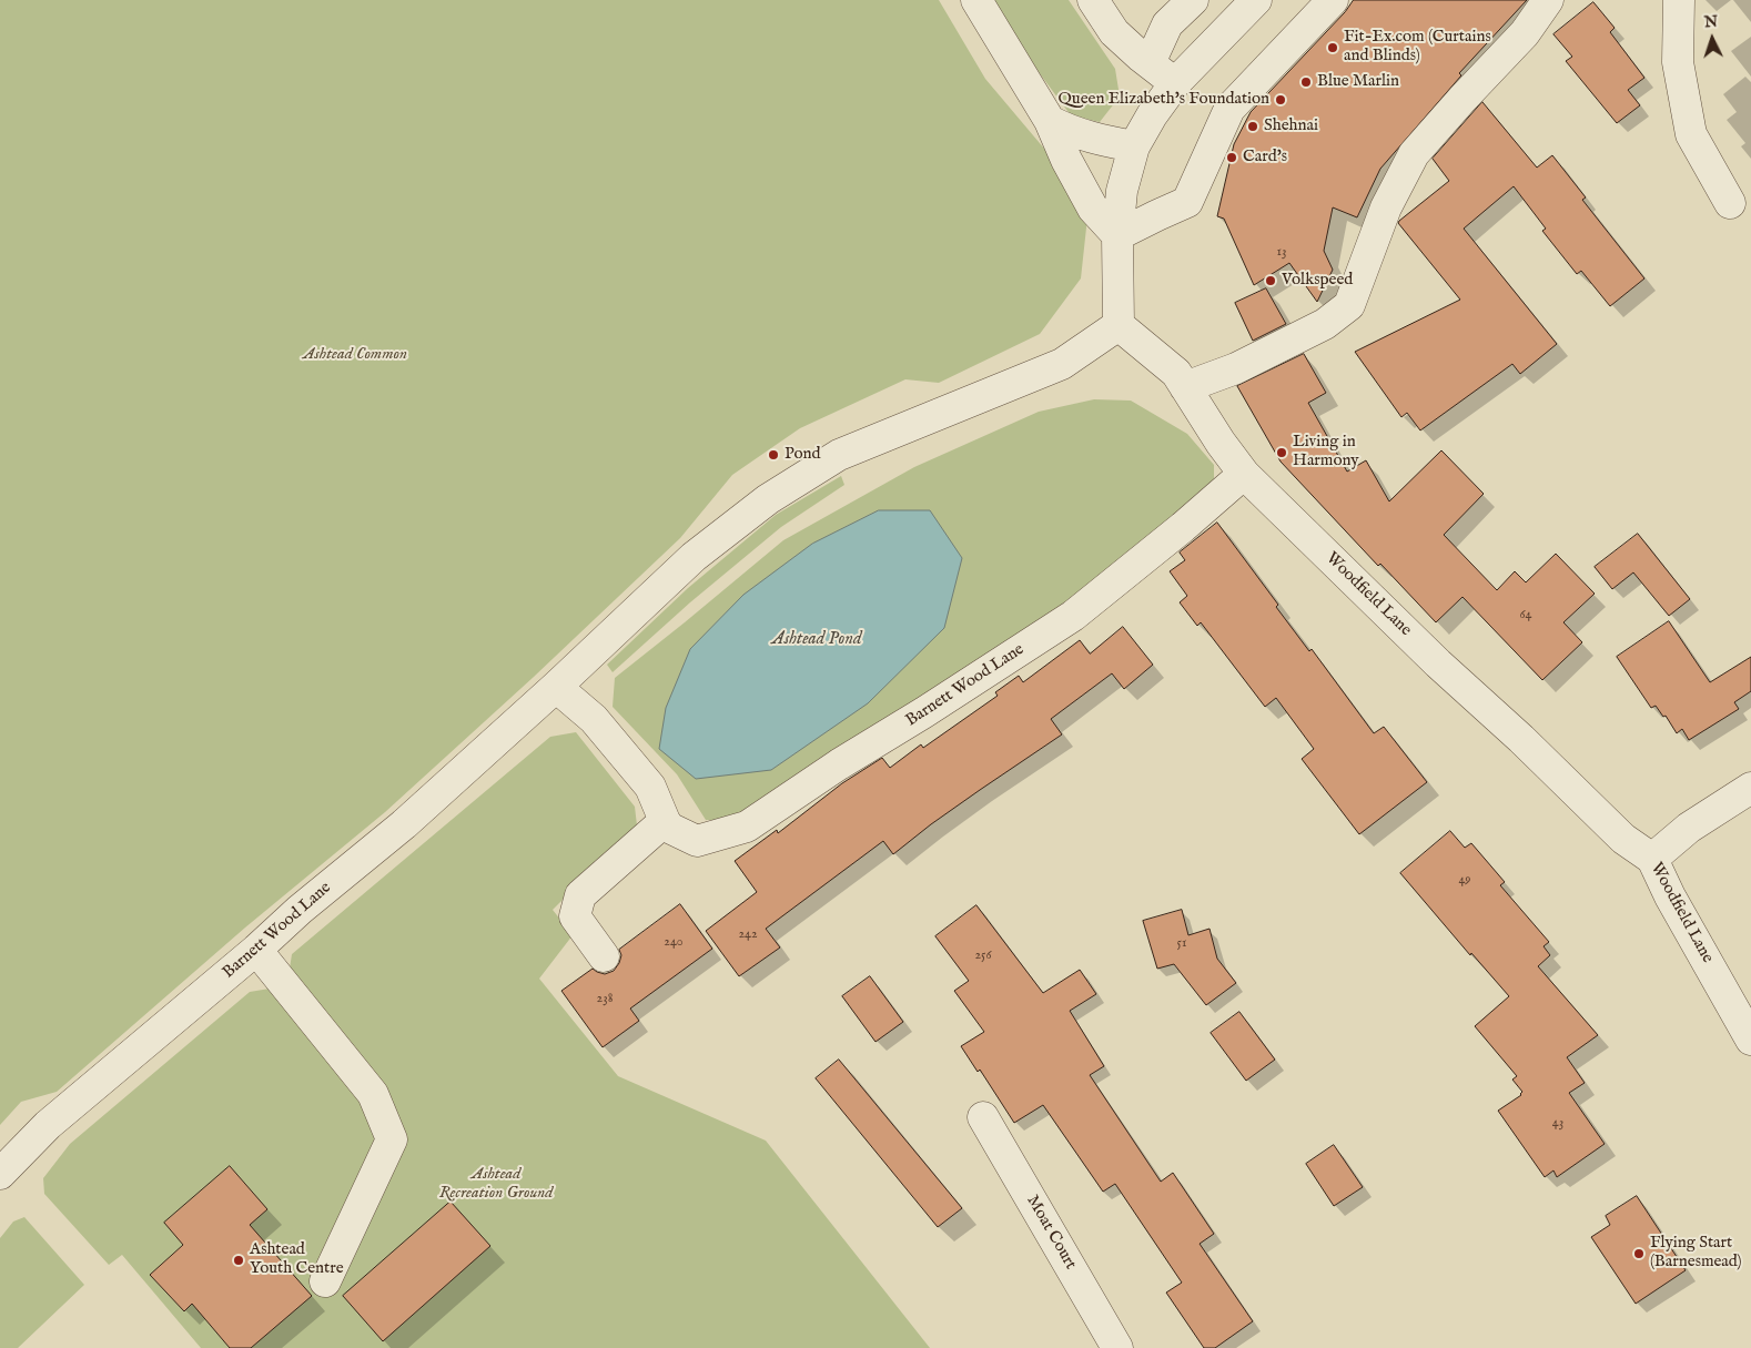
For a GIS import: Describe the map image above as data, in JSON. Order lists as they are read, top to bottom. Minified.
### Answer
{"streets":{"street":["Woodfield Lane","Barnett Wood Lane","Moat Court"]},"crossings":[["Woodfield Lane","Barnett Wood Lane"]],"water":["Ashtead Pond"],"parks":["Ashtead Common","Ashtead Recreation Ground"],"places":["Fit-Ex.com (Curtains and Blinds)","Blue Marlin","Queen Elizabeth's Foundation","Shehnai","Card's","Volkspeed","Living in Harmony","Pond","Flying Start (Barnesmead)","Ashtead Youth Centre"],"house_numbers":["13","64","49","242","240","51","256","238","43"],"north":"top"}
